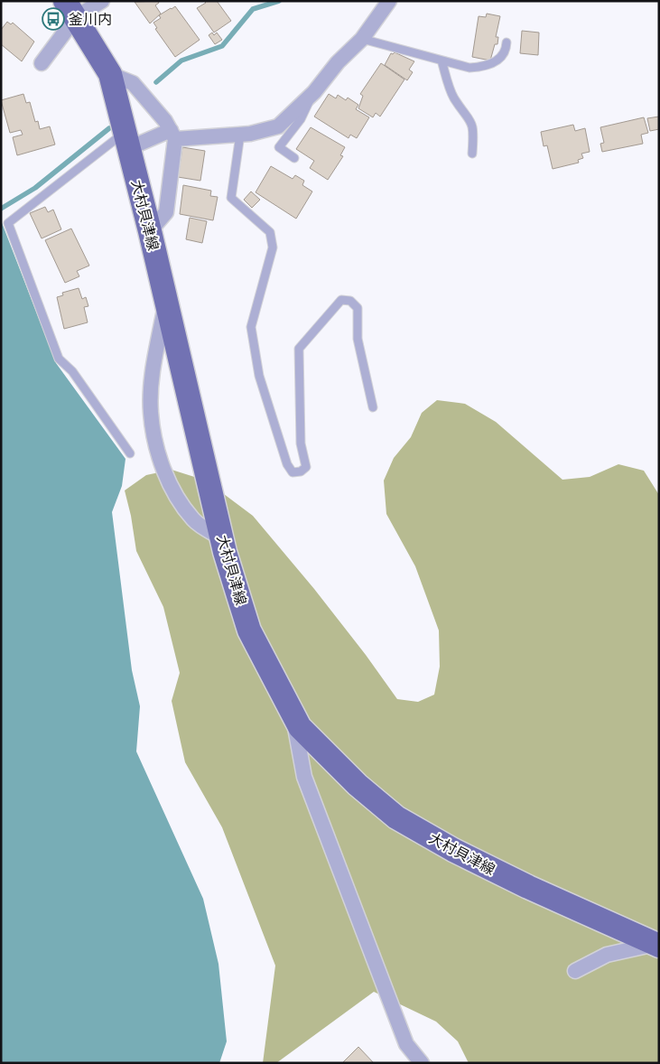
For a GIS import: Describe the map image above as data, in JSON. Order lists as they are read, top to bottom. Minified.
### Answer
{"streets":{"main road":["大村貝津線"]},"places":{"bus stop":["釜川内"]}}
